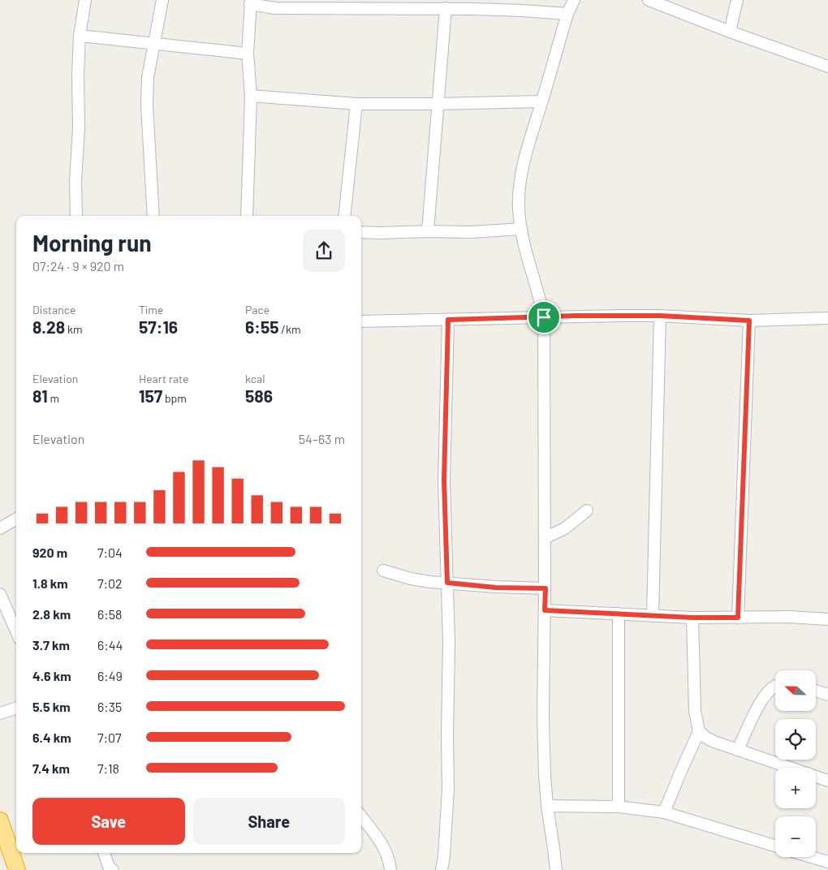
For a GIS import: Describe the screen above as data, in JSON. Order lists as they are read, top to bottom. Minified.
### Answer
{"north":"left","page":{"heading":["Morning run","07:24 · 9 × 920 m"],"stats":[["Distance","8.28 km"],["Time","57:16"],["Pace","6:55 /km"],["Elevation","81 m"],["Heart rate","157 bpm"],["kcal","586"]],"chart":["Elevation","54–63 m"],"list":[{"name":"920 m","note":"7:04"},{"name":"1.8 km","note":"7:02"},{"name":"2.8 km","note":"6:58"},{"name":"3.7 km","note":"6:44"},{"name":"4.6 km","note":"6:49"},{"name":"5.5 km","note":"6:35"},{"name":"6.4 km","note":"7:07"},{"name":"7.4 km","note":"7:18"}],"map_buttons":["+","−"],"buttons":["Save","Share"]}}
